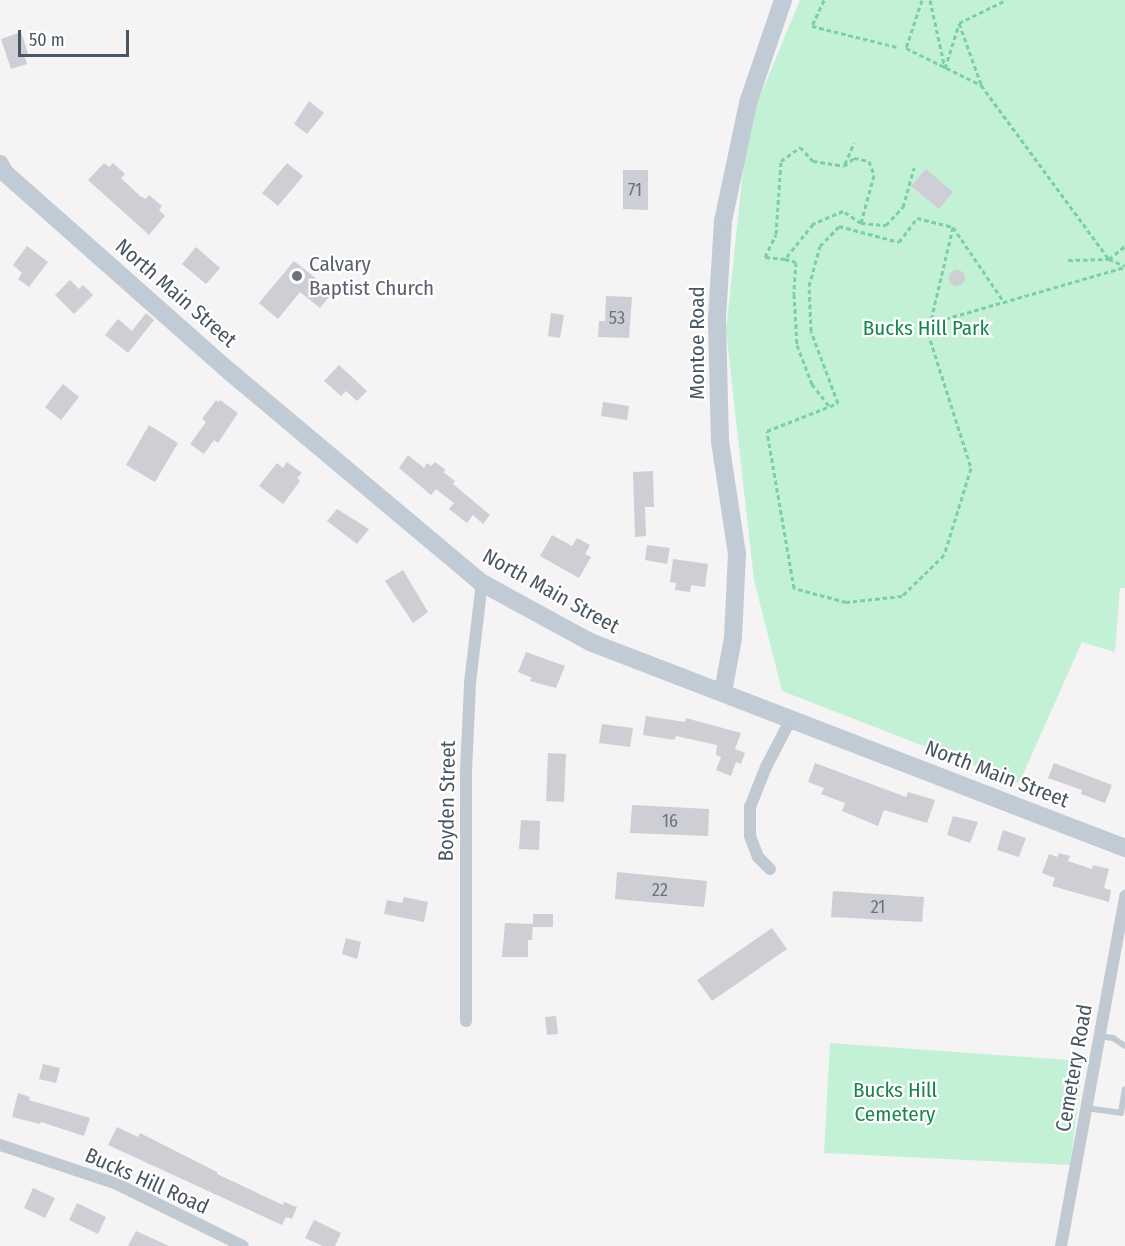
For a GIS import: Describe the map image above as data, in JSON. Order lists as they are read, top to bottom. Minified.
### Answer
{"streets":{"main road":["North Main Street","Montoe Road"],"street":["Boyden Street","Cemetery Road","Bucks Hill Road"]},"crossings":[["North Main Street","Montoe Road"],["North Main Street","Boyden Street"]],"parks":["Bucks Hill Park","Bucks Hill Cemetery"],"places":["Calvary Baptist Church"],"house_numbers":["71","53","16","22","21"],"scale_bar":"50 m"}
